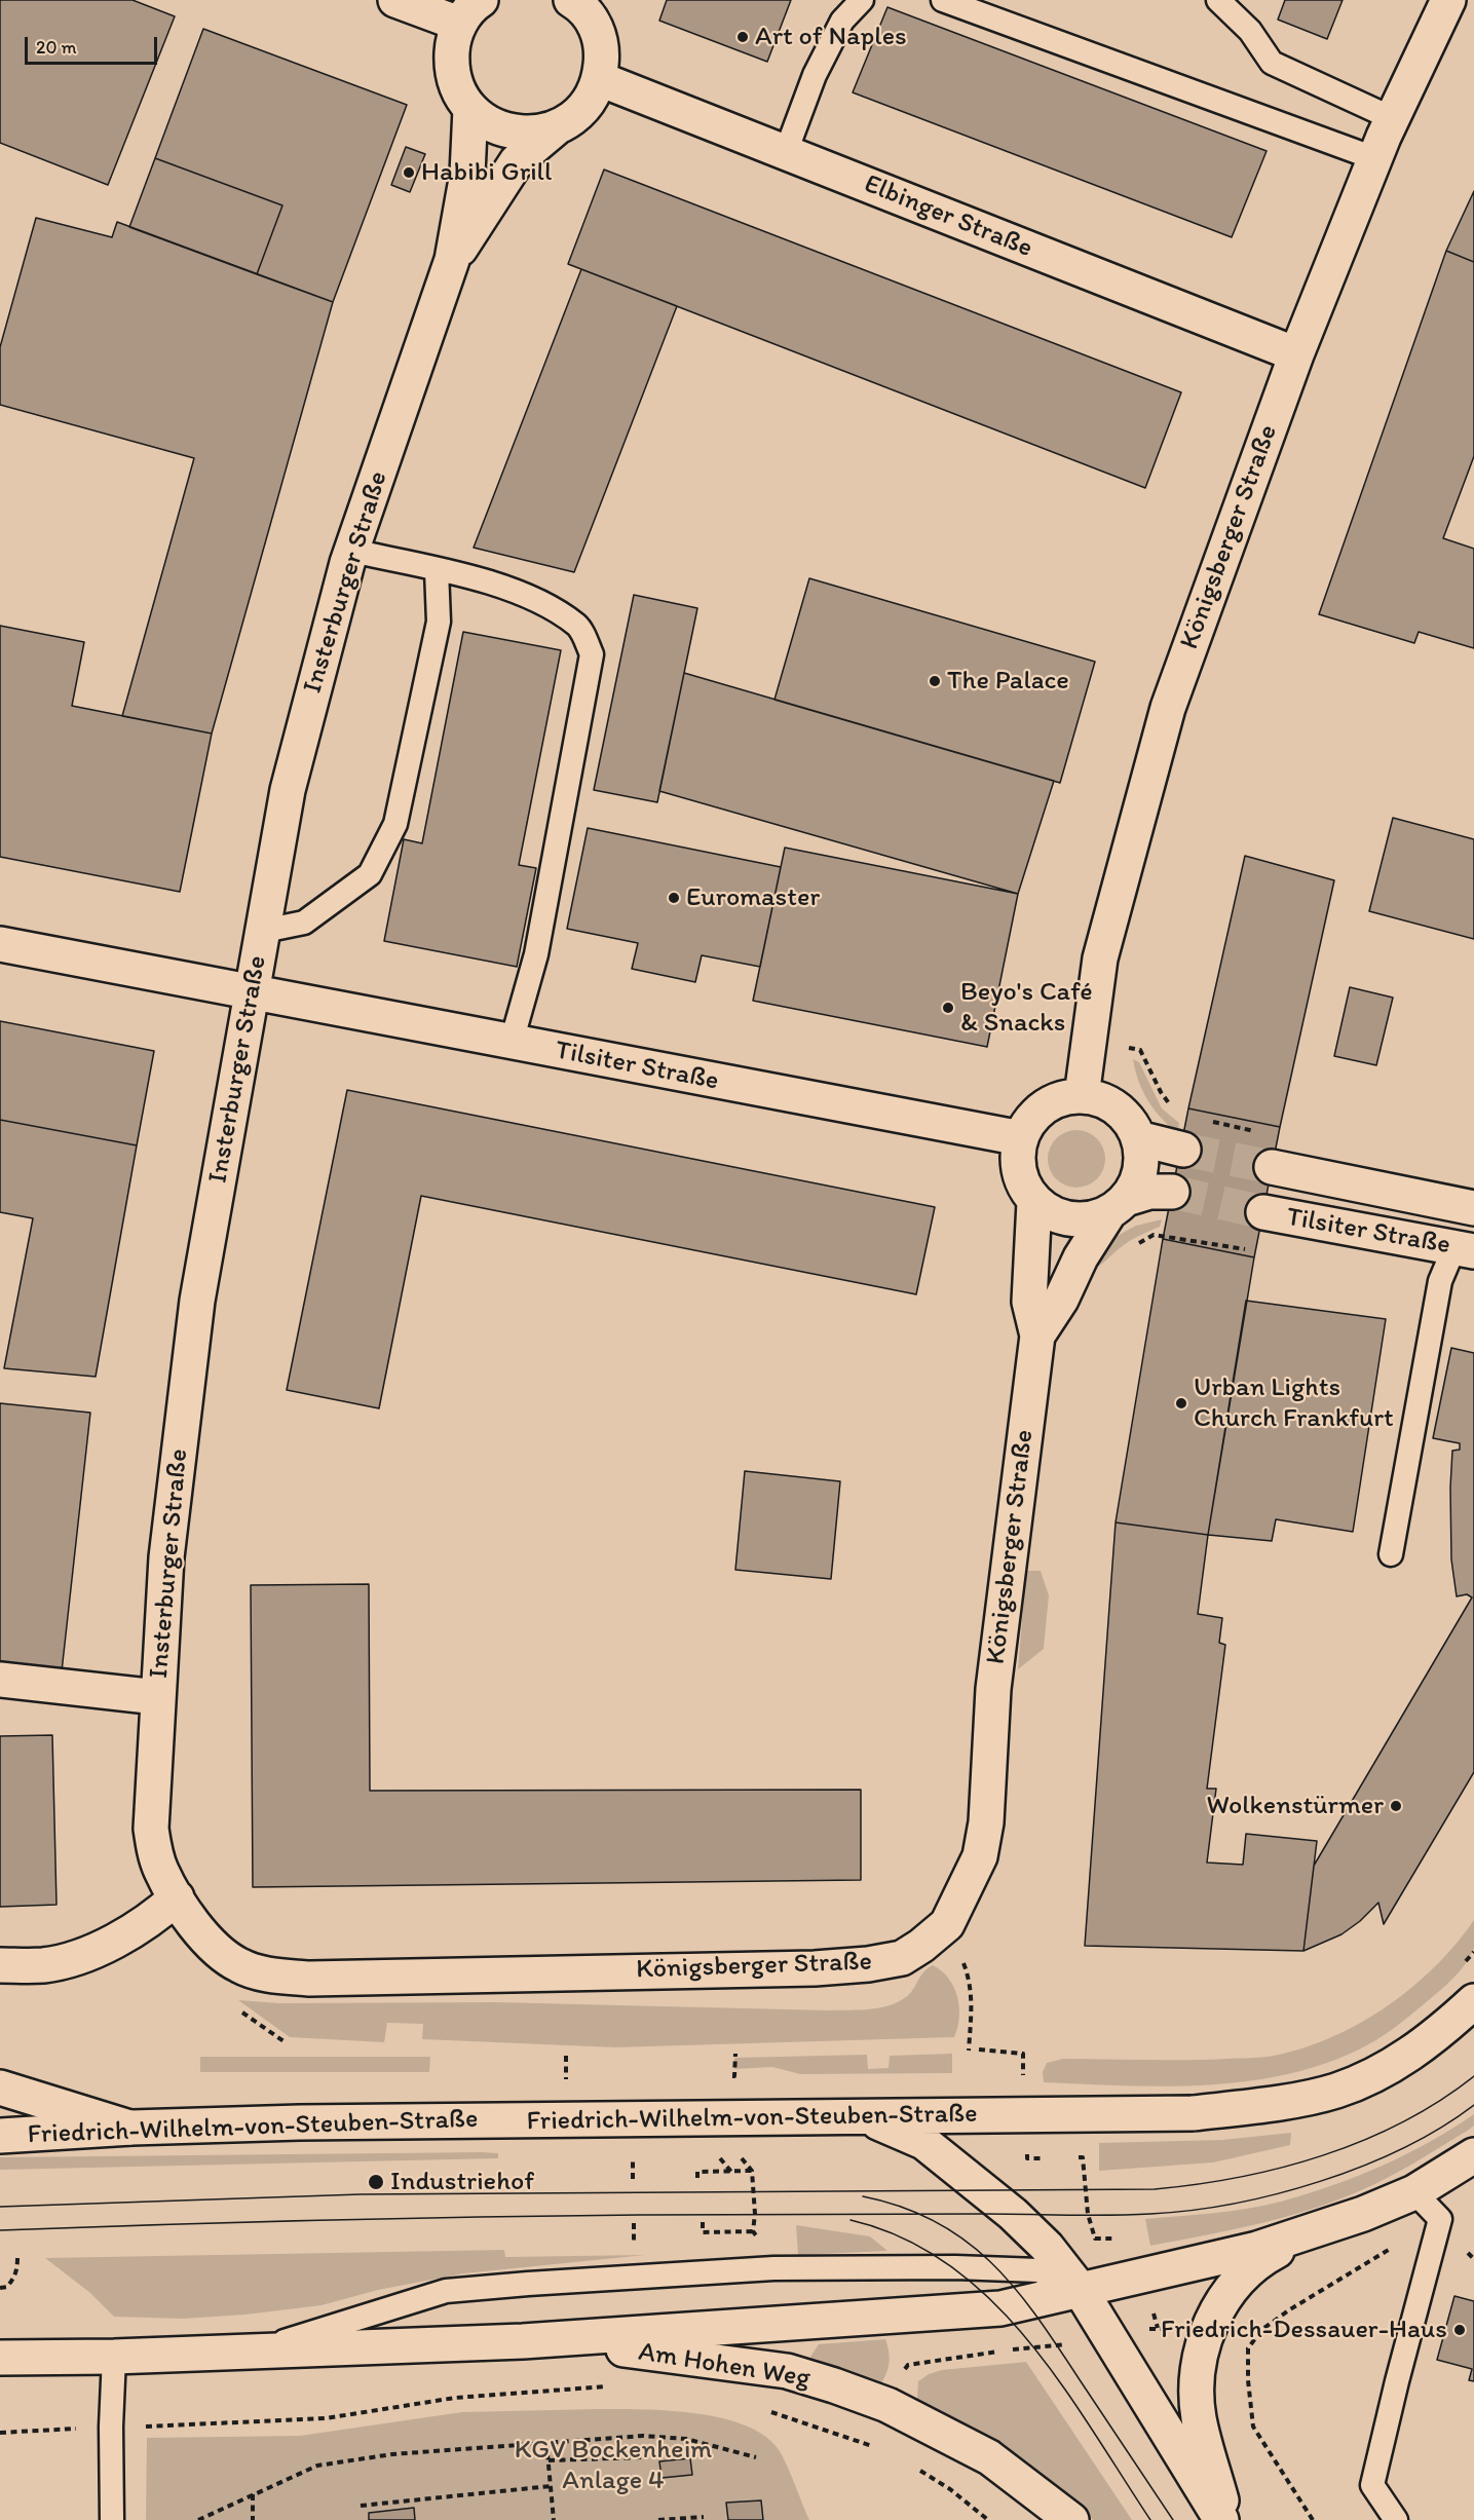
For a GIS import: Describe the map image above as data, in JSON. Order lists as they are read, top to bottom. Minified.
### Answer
{"streets":{"street":["Elbinger Straße","Königsberger Straße","Insterburger Straße","Tilsiter Straße","Friedrich-Wilhelm-von-Steuben-Straße","Am Hohen Weg"]},"crossings":[["Elbinger Straße","Königsberger Straße"],["Elbinger Straße","Insterburger Straße"],["Königsberger Straße","Insterburger Straße"],["Königsberger Straße","Tilsiter Straße"],["Insterburger Straße","Tilsiter Straße"]],"parks":["KGV Bockenheim Anlage 4"],"places":["Art of Naples","Habibi Grill","The Palace","Euromaster","Beyo's Café & Snacks","Urban Lights Church Frankfurt","Wolkenstürmer","Industriehof","Friedrich-Dessauer-Haus"],"scale_bar":"20 m"}
